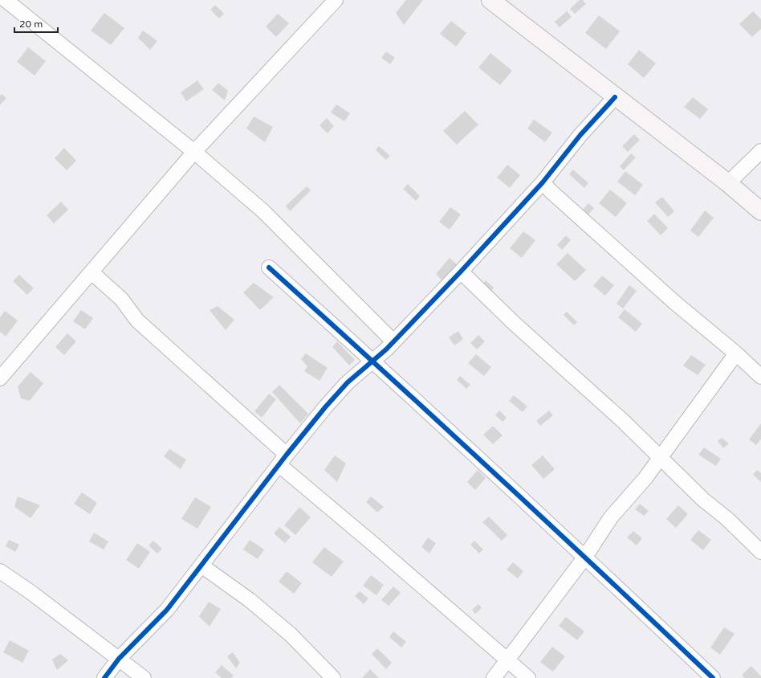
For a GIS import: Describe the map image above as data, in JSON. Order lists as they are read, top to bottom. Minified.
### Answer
{"scale_bar":"20 m"}
